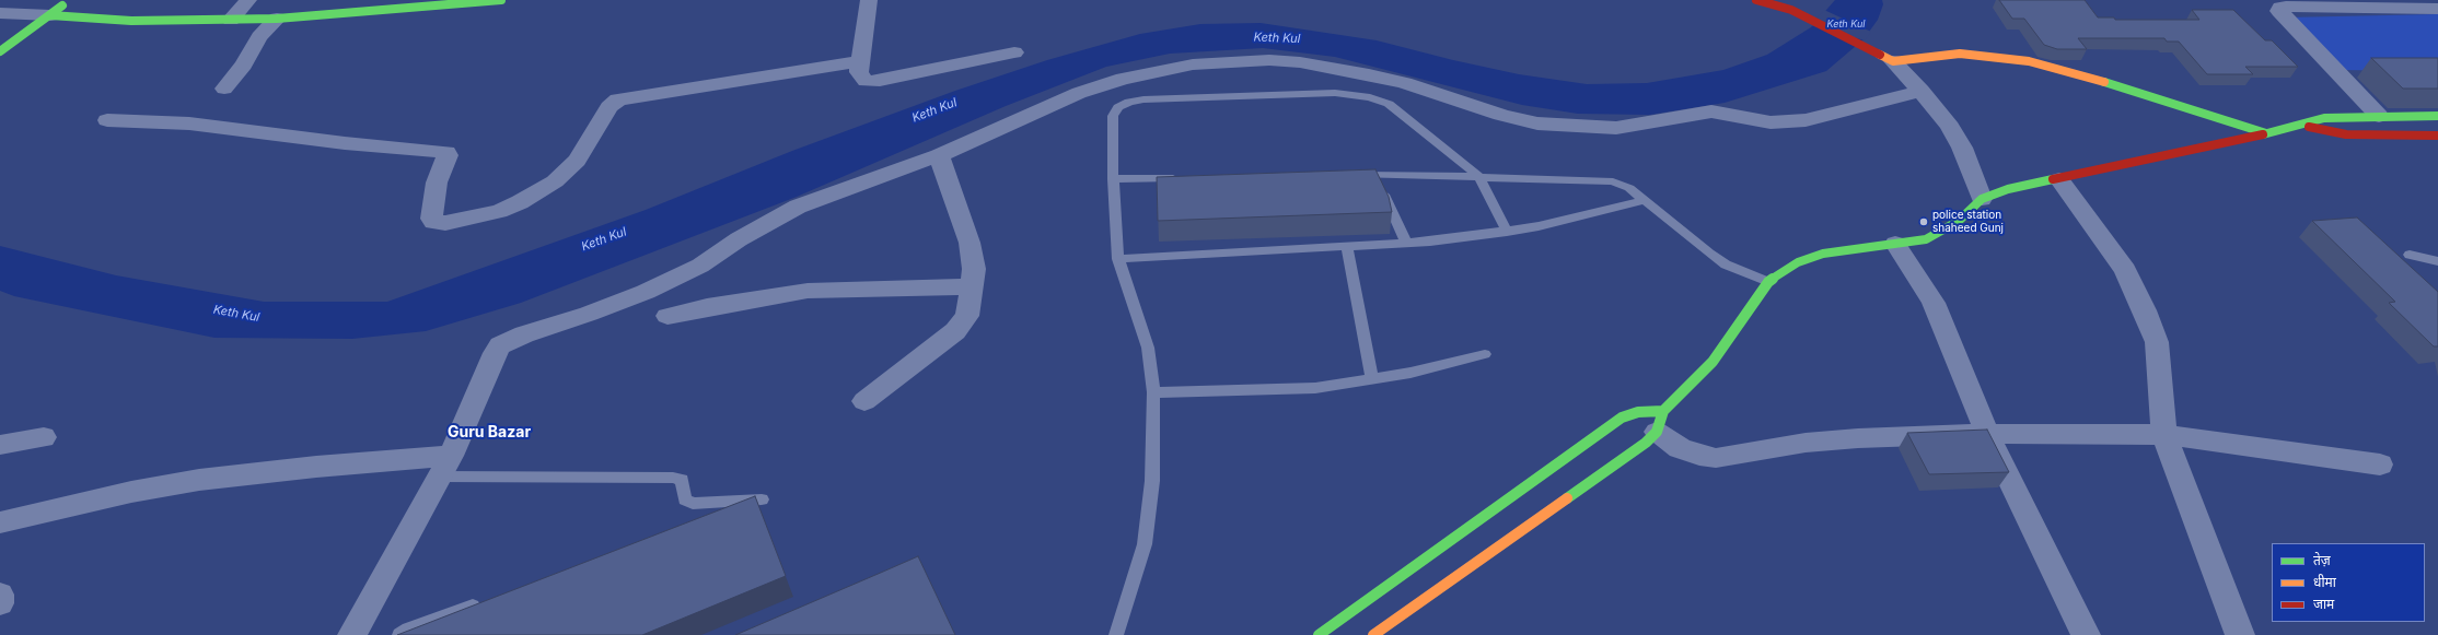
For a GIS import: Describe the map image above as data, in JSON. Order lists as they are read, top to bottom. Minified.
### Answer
{"districts":["Guru Bazar"],"water":["Keth Kul"],"places":["police station shaheed Gunj"],"legend":["तेज़","धीमा","जाम"]}
